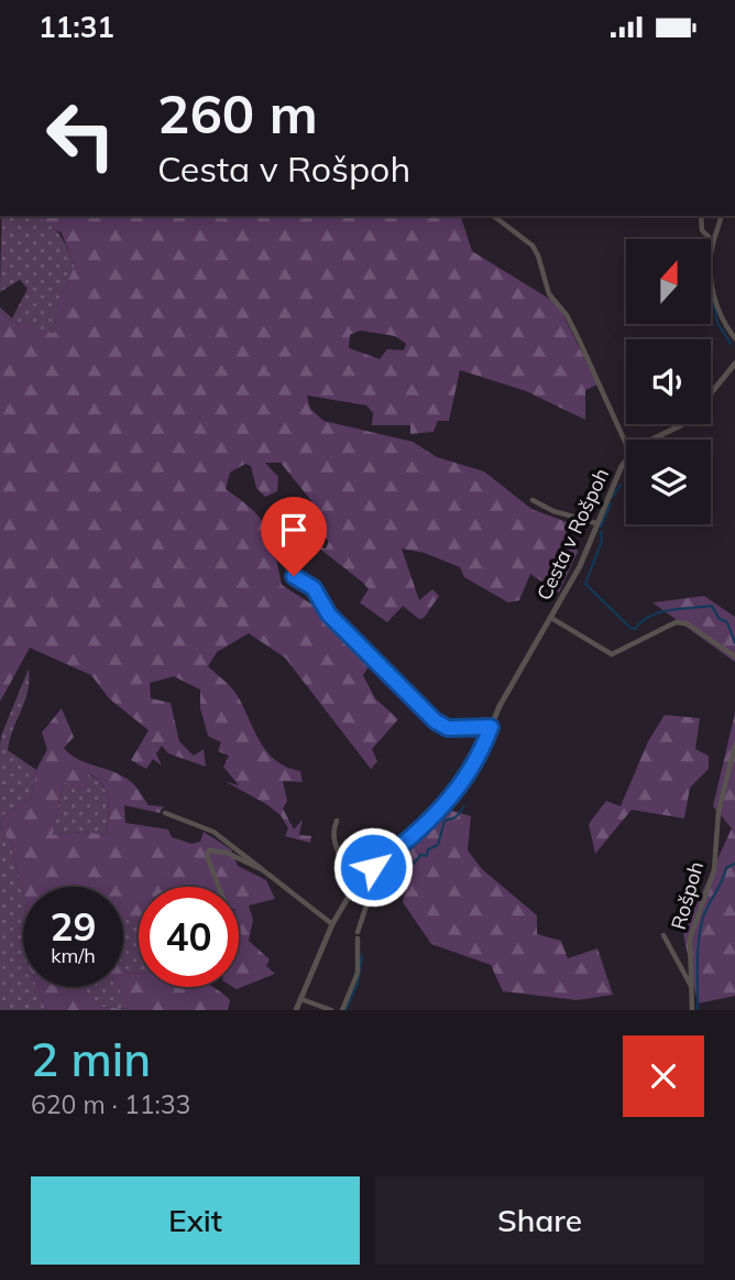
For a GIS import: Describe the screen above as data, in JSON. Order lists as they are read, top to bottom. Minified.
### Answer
{"streets":{"street":["Cesta v Rošpoh","Rošpoh"]},"north":"top","page":{"status":"11:31","turn":["260 m","Cesta v Rošpoh"],"speed":"29 km/h","limit":"40","heading":["2 min","620 m · 11:33"],"buttons":["Exit","Share"]}}
